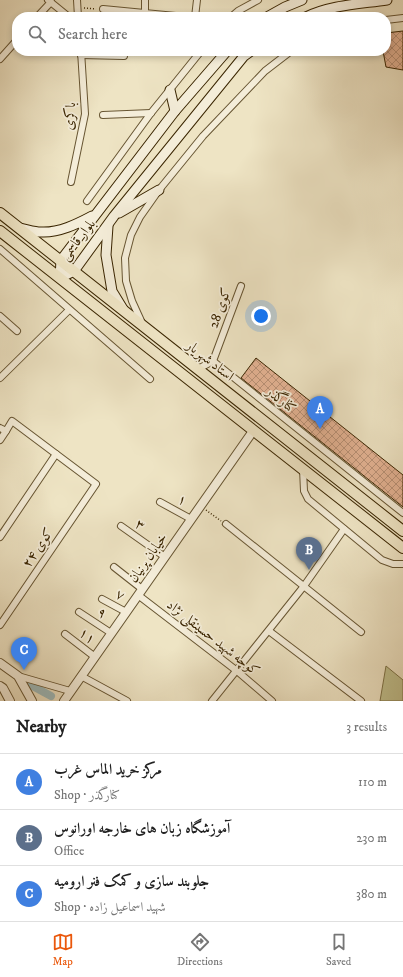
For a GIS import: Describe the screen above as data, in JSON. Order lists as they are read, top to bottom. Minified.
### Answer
{"streets":{"main road":["بلوار قاسمی","استاد شهریار"],"street":["باکری","کوی 28","کنارگذر","۱","۳","کوی ۲۴","خیابان پرنیان","۷","۹","۱۱","کوچه شهید حسینقلی نژاد"]},"crossings":[["بلوار قاسمی","استاد شهریار"],["کوی 28","کنارگذر"],["استاد شهریار","خیابان پرنیان"],["۱","خیابان پرنیان"],["۳","خیابان پرنیان"],["خیابان پرنیان","۷"],["خیابان پرنیان","۹"],["خیابان پرنیان","۱۱"],["خیابان پرنیان","کوچه شهید حسینقلی نژاد"]],"page":{"search":"Search here","pins":["A","B","C"],"heading":["Nearby","3 results"],"list":[{"mark":"A","name":"مرکز خرید الماس غرب","note":"Shop · کنارگذر","value":"110 m"},{"mark":"B","name":"آموزشگاه زبان های خارجه اورانوس","note":"Office","value":"230 m"},{"mark":"C","name":"جلوبند سازی و کمک فنر ارومیه","note":"Shop · شهید اسماعیل زاده","value":"380 m"}],"nav":["Map","Directions","Saved"]}}
